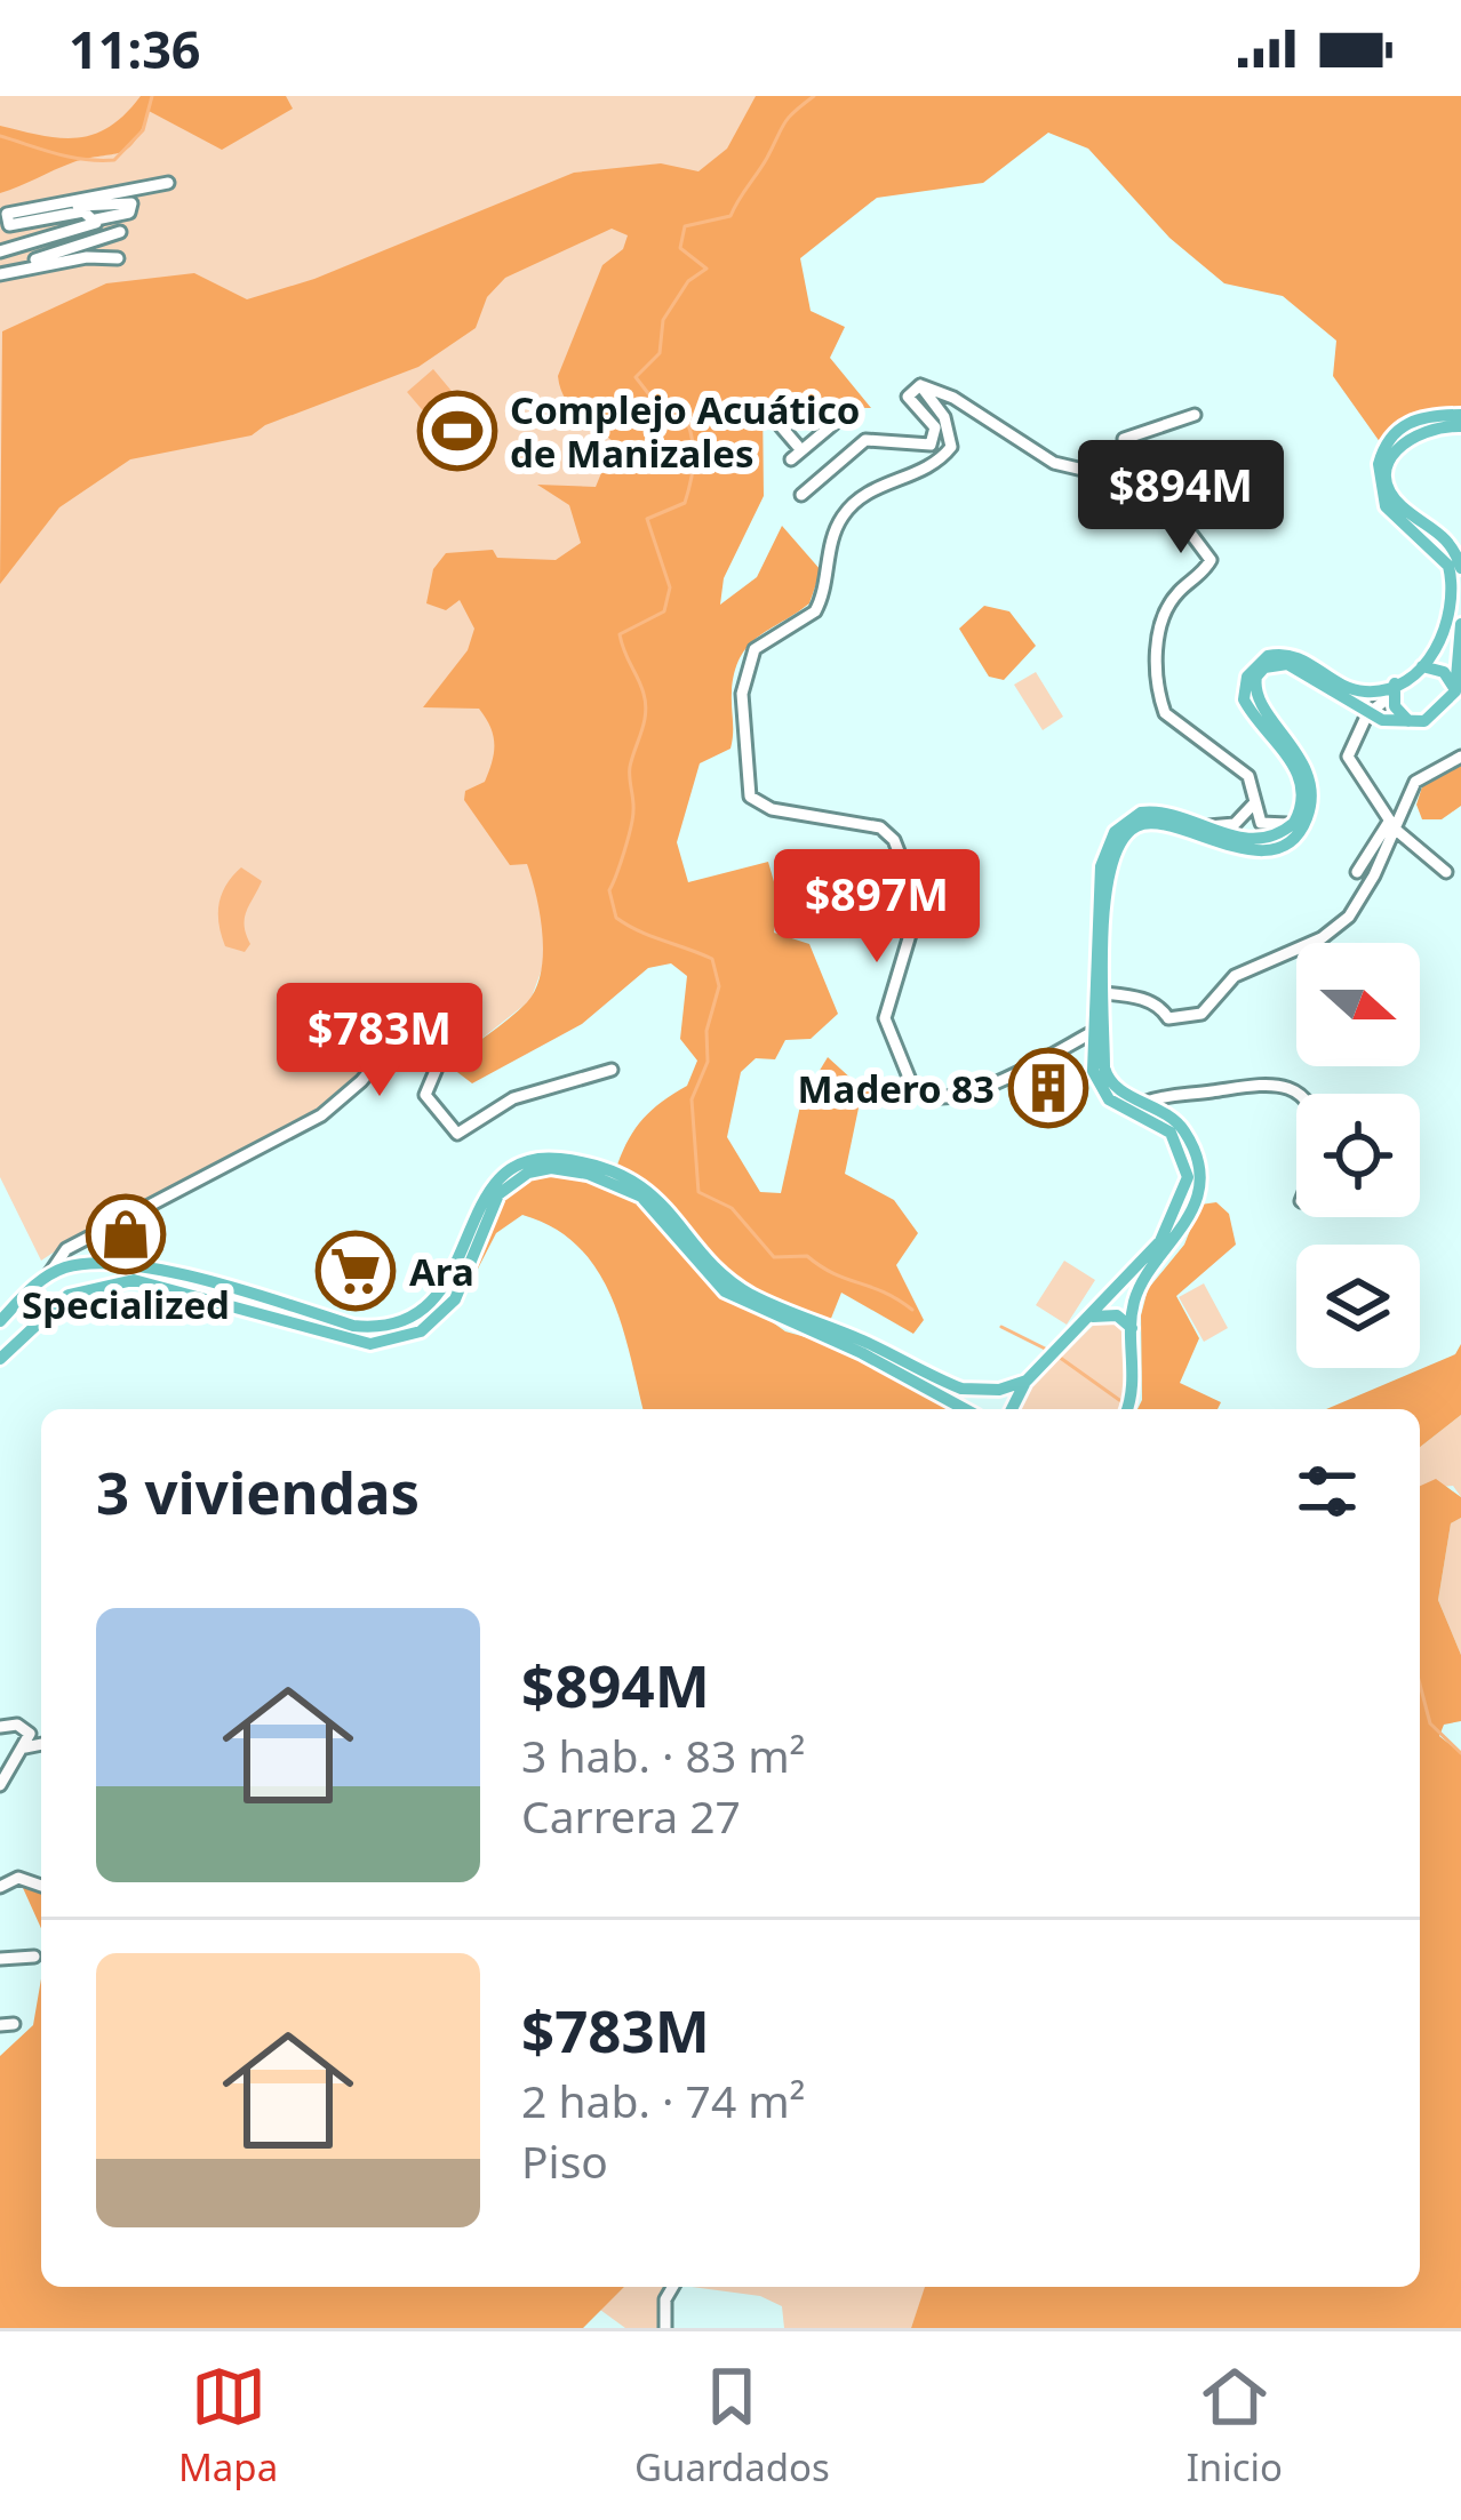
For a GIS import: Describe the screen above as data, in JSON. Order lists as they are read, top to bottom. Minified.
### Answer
{"places":{"sports":["Complejo Acuático de Manizales"],"building":["Madero 83"],"shop":["Specialized"],"supermarket":["Ara"]},"north":"right","page":{"status":"11:36","price":["$894M","$897M","$783M"],"heading":"3 viviendas","list":[{"name":"$894M","note":"3 hab. · 83 m² · Carrera 27"},{"name":"$783M","note":"2 hab. · 74 m² · Piso"}],"tabs":["Mapa","Guardados","Inicio"]}}
